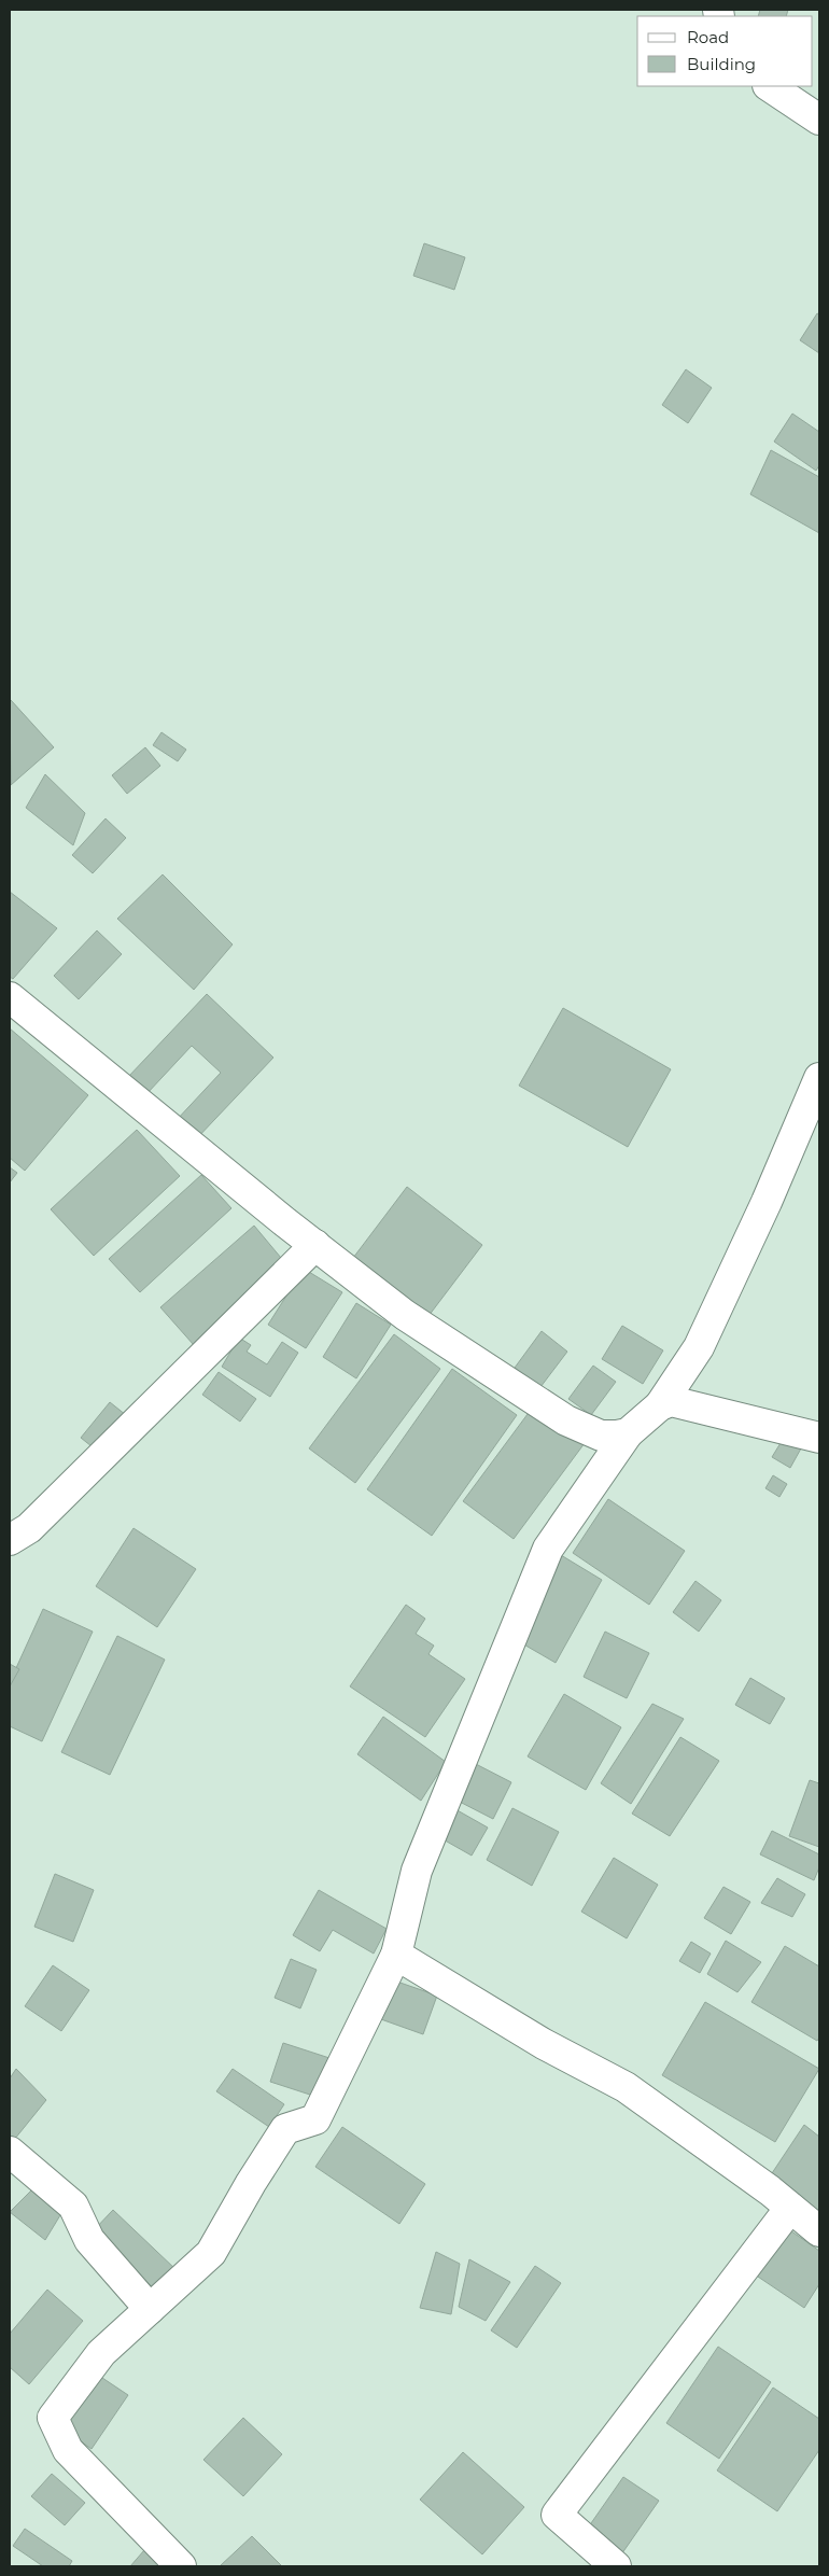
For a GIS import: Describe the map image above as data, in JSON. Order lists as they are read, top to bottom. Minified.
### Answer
{"legend":["Road","Building"]}
